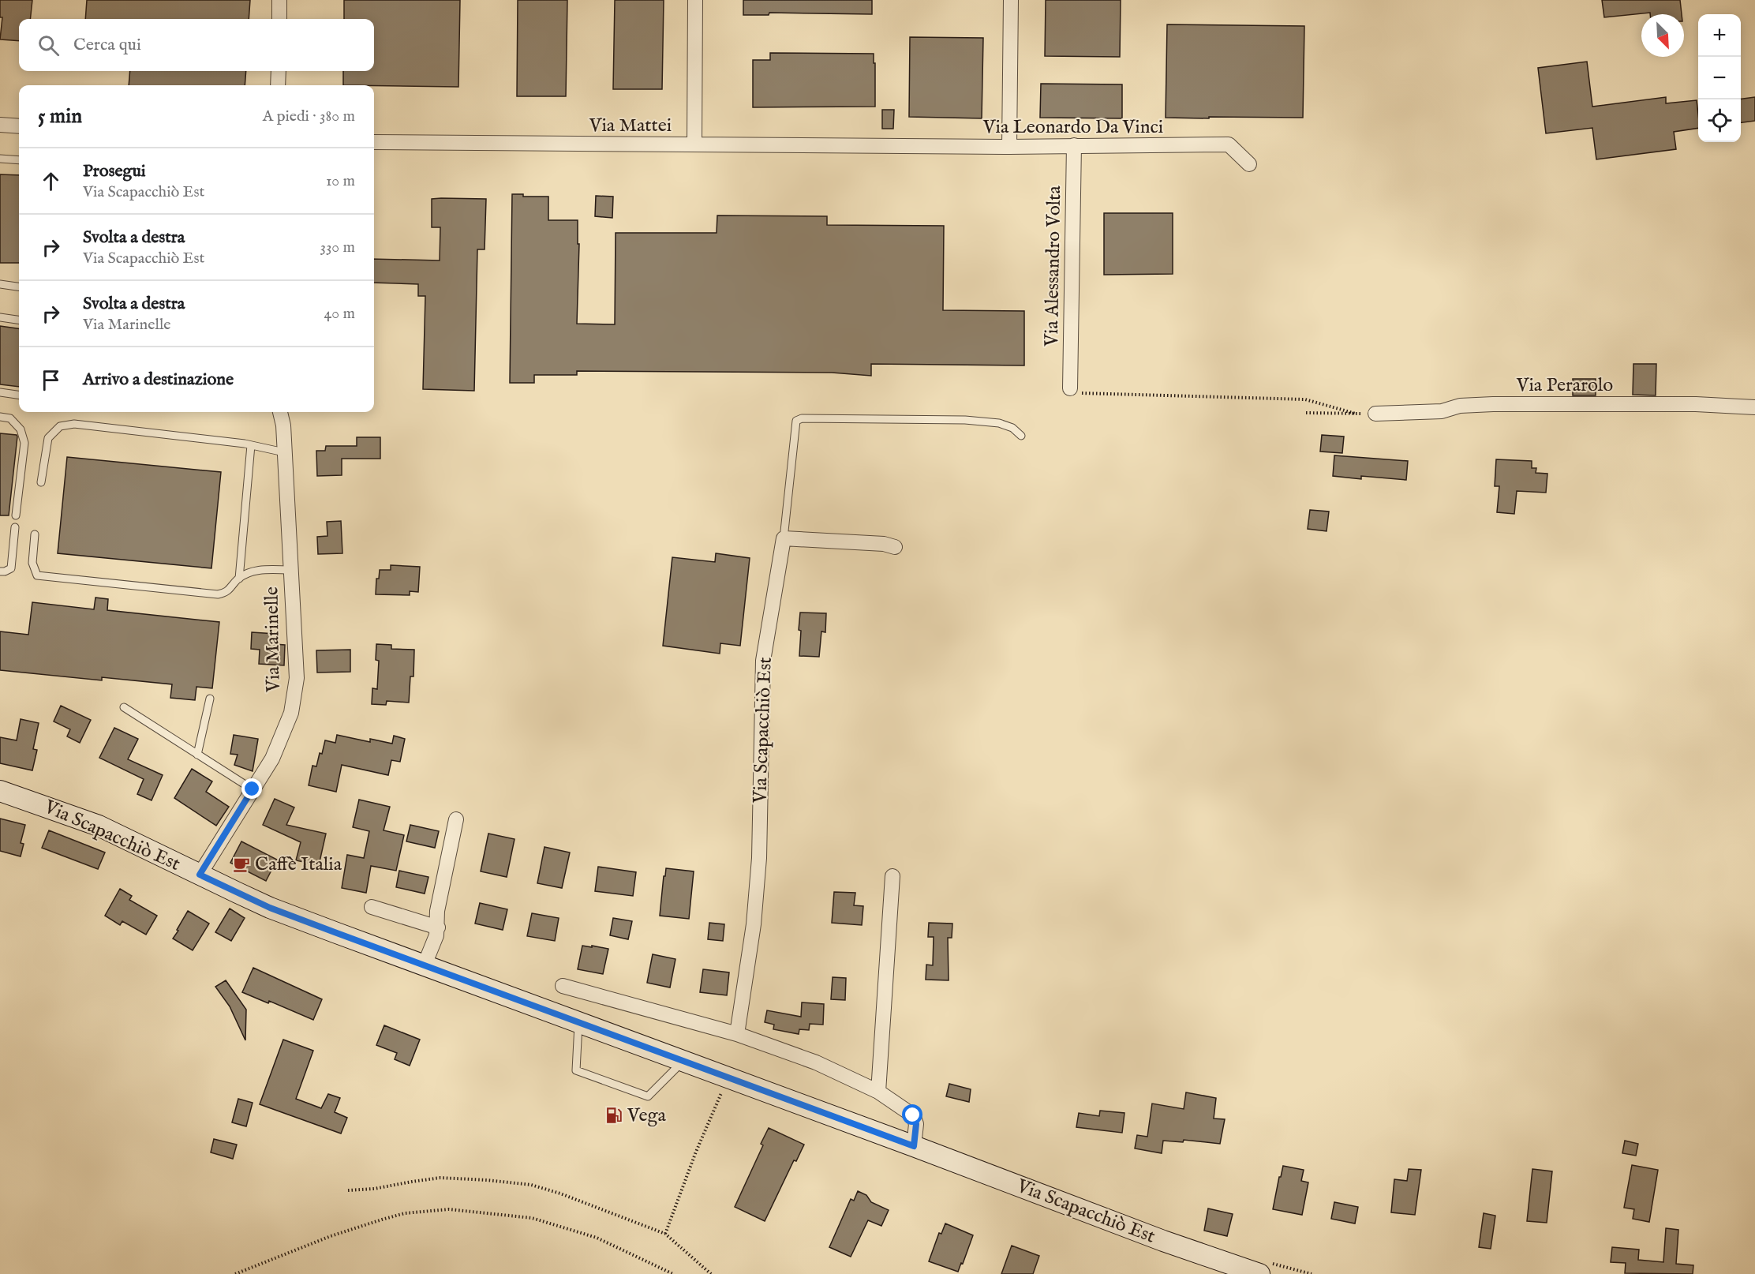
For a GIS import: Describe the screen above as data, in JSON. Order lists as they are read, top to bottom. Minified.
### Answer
{"streets":{"main road":["Via Scapacchiò Est"],"street":["Via Mattei","Via Leonardo Da Vinci","Via Alessandro Volta","Via Perarolo","Via Marinelle"]},"crossings":[["Via Mattei","Via Leonardo Da Vinci"],["Via Leonardo Da Vinci","Via Alessandro Volta"],["Via Marinelle","Via Scapacchiò Est"]],"places":{"cafe":["Caffè Italia"],"fuel station":["Vega"]},"north":"bottom right","page":{"map_buttons":["+","−"],"search":"Cerca qui","heading":["5 min","A piedi · 380 m"],"list":[["Prosegui","Via Scapacchiò Est","10 m"],["Svolta a destra","Via Scapacchiò Est","330 m"],["Svolta a destra","Via Marinelle","40 m"],"Arrivo a destinazione"]}}
